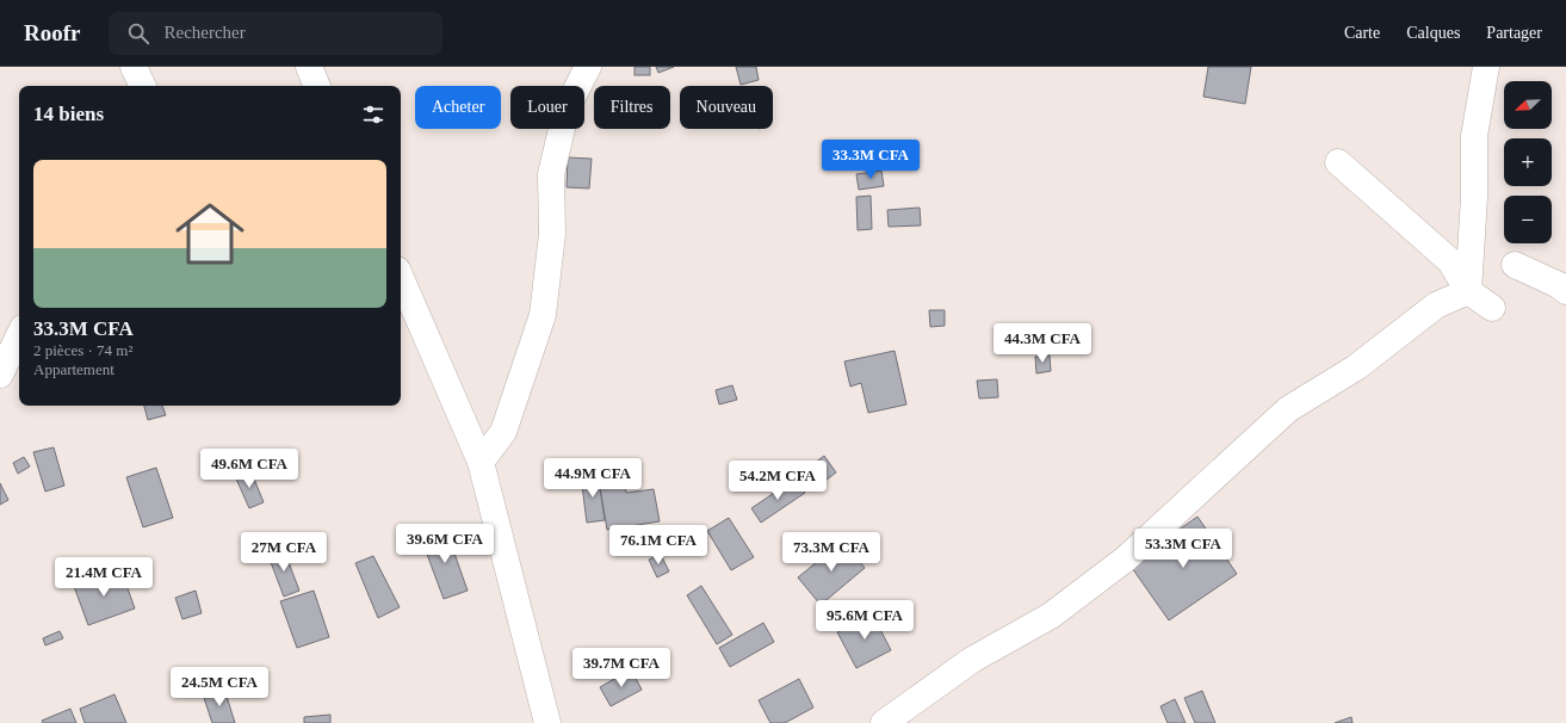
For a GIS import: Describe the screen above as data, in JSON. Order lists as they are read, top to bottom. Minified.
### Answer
{"north":"bottom left","page":{"header":"Roofr","search":"Rechercher","nav":["Carte","Calques","Partager"],"map_buttons":["+","−"],"chip":["Acheter","Louer","Filtres","Nouveau"],"heading":"14 biens","price":["33.3M CFA","44.3M CFA","49.6M CFA","44.9M CFA","54.2M CFA","39.6M CFA","76.1M CFA","53.3M CFA","27M CFA","73.3M CFA","21.4M CFA","95.6M CFA","39.7M CFA","24.5M CFA"],"list":[{"name":"33.3M CFA","note":"2 pièces · 74 m² · Appartement"}]}}
